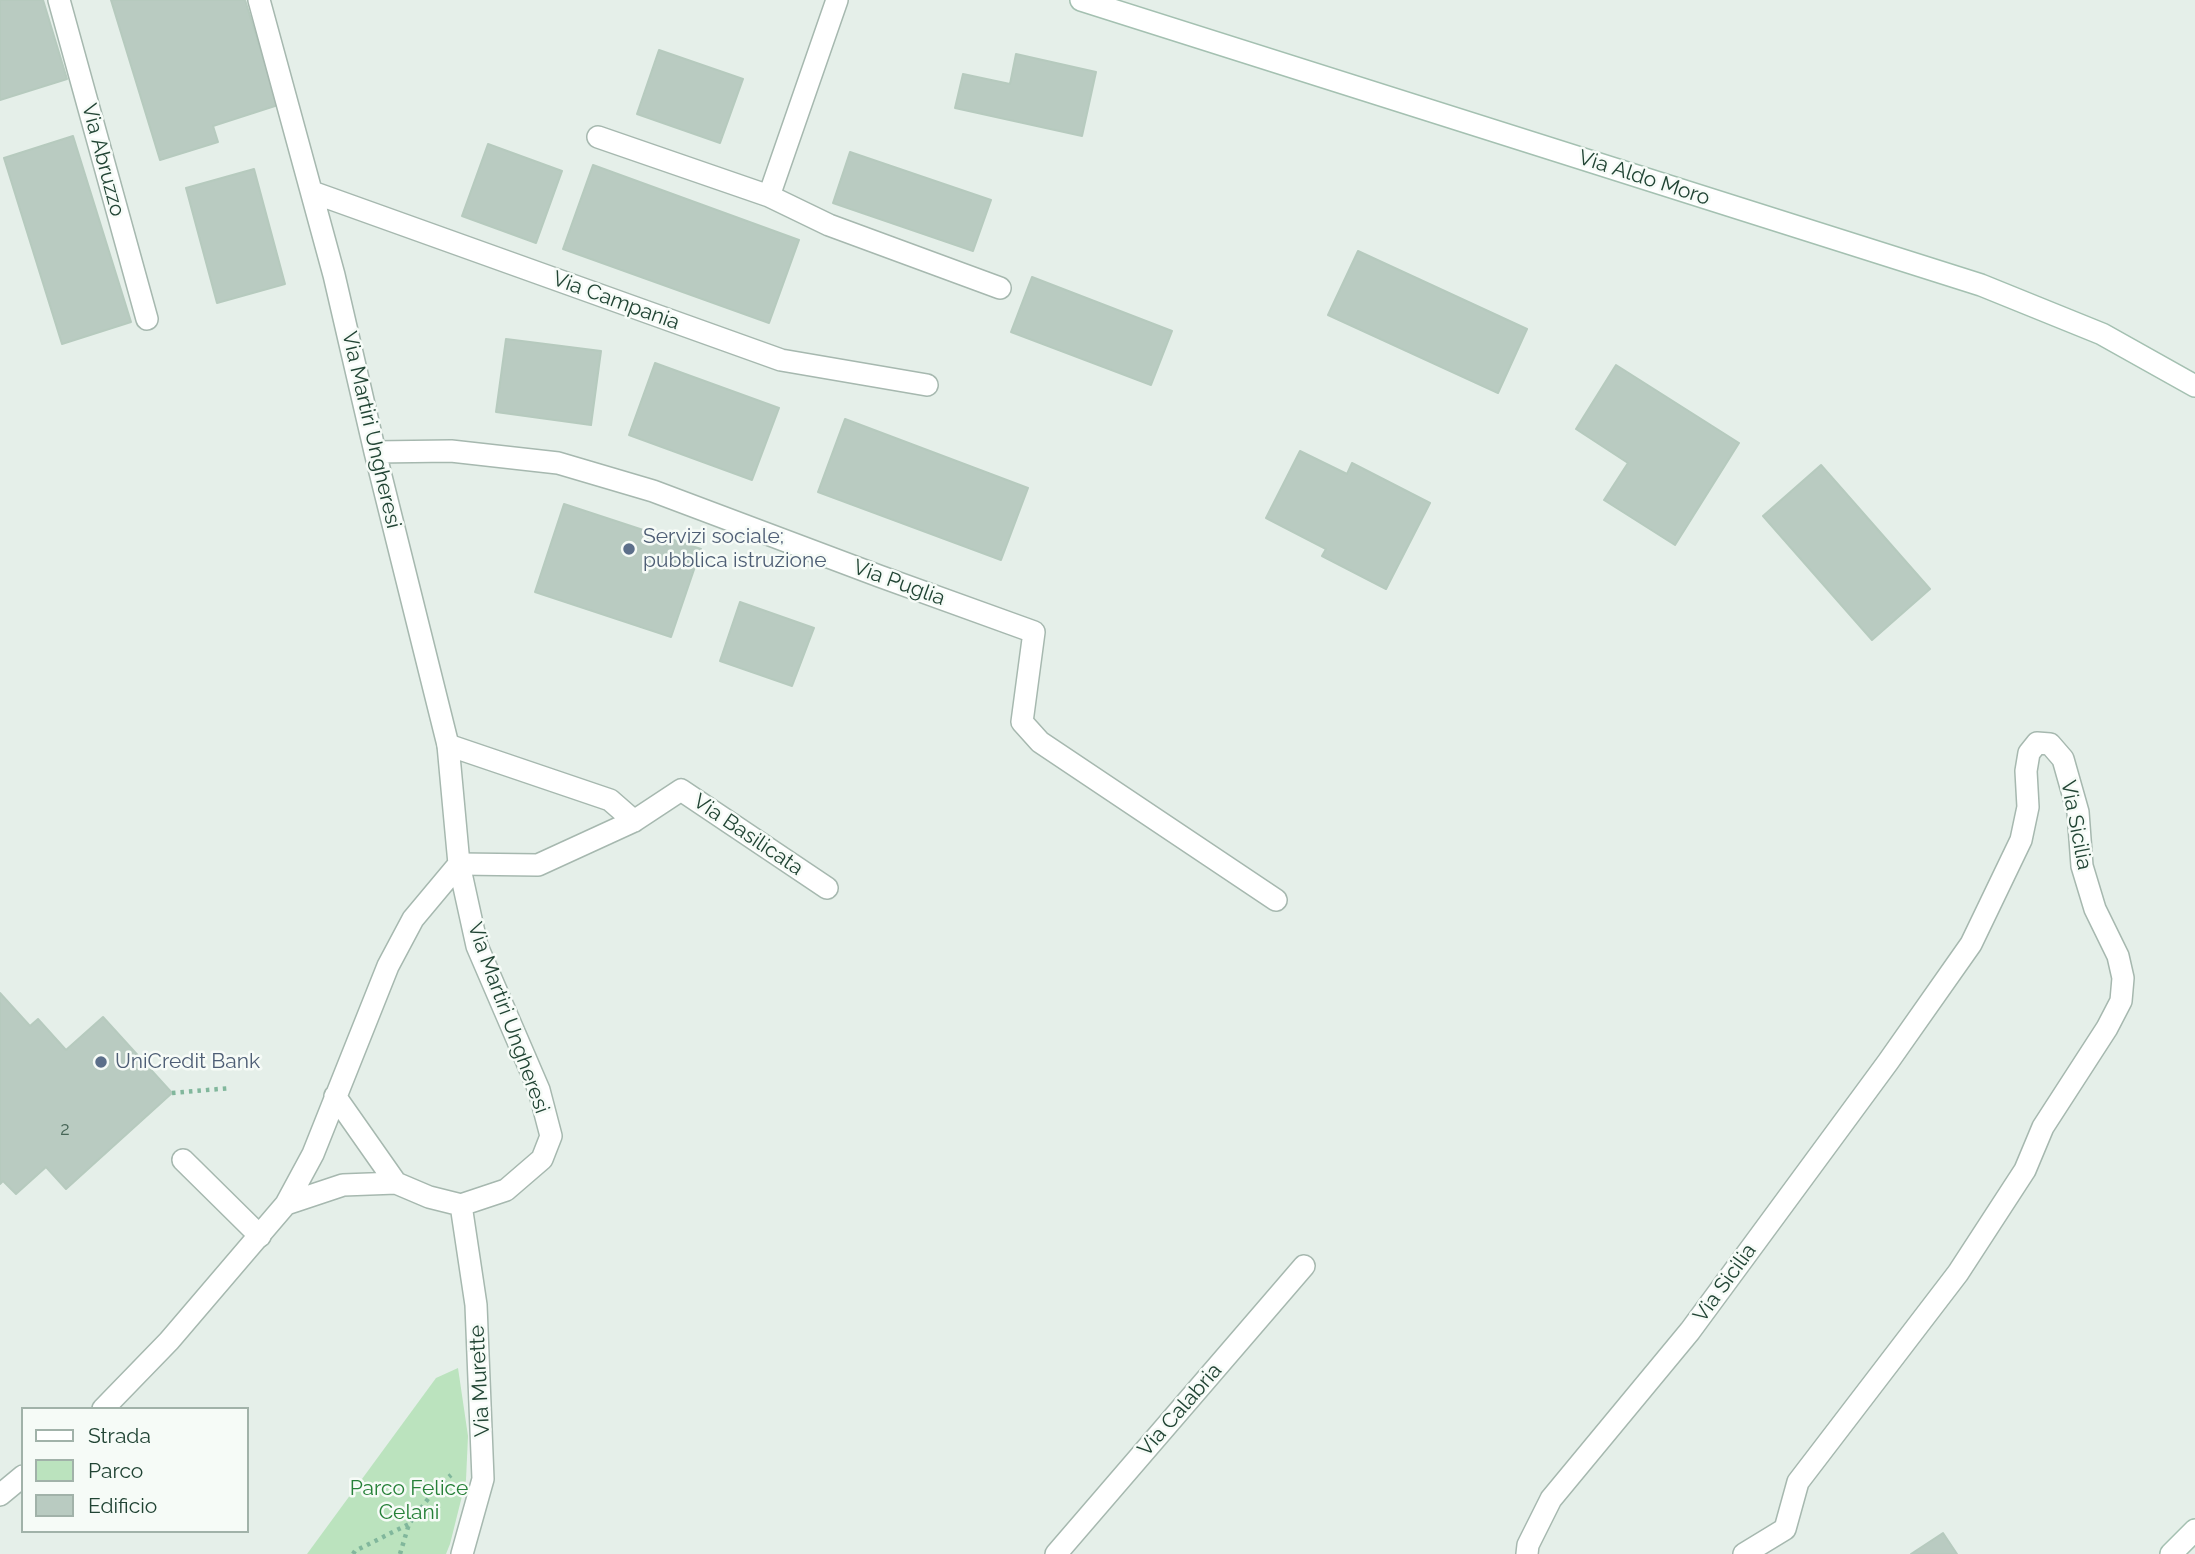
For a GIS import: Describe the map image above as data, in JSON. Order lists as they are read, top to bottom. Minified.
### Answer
{"streets":{"street":["Via Abruzzo","Via Aldo Moro","Via Campania","Via Martiri Ungheresi","Via Puglia","Via Sicilia","Via Basilicata","Via Murette","Via Calabria"]},"crossings":[["Via Campania","Via Martiri Ungheresi"],["Via Martiri Ungheresi","Via Puglia"],["Via Martiri Ungheresi","Via Basilicata"],["Via Martiri Ungheresi","Via Murette"]],"parks":["Parco Felice Celani"],"places":["Servizi sociale; pubblica istruzione","UniCredit Bank"],"house_numbers":["2"],"legend":["Strada","Parco","Edificio"]}
